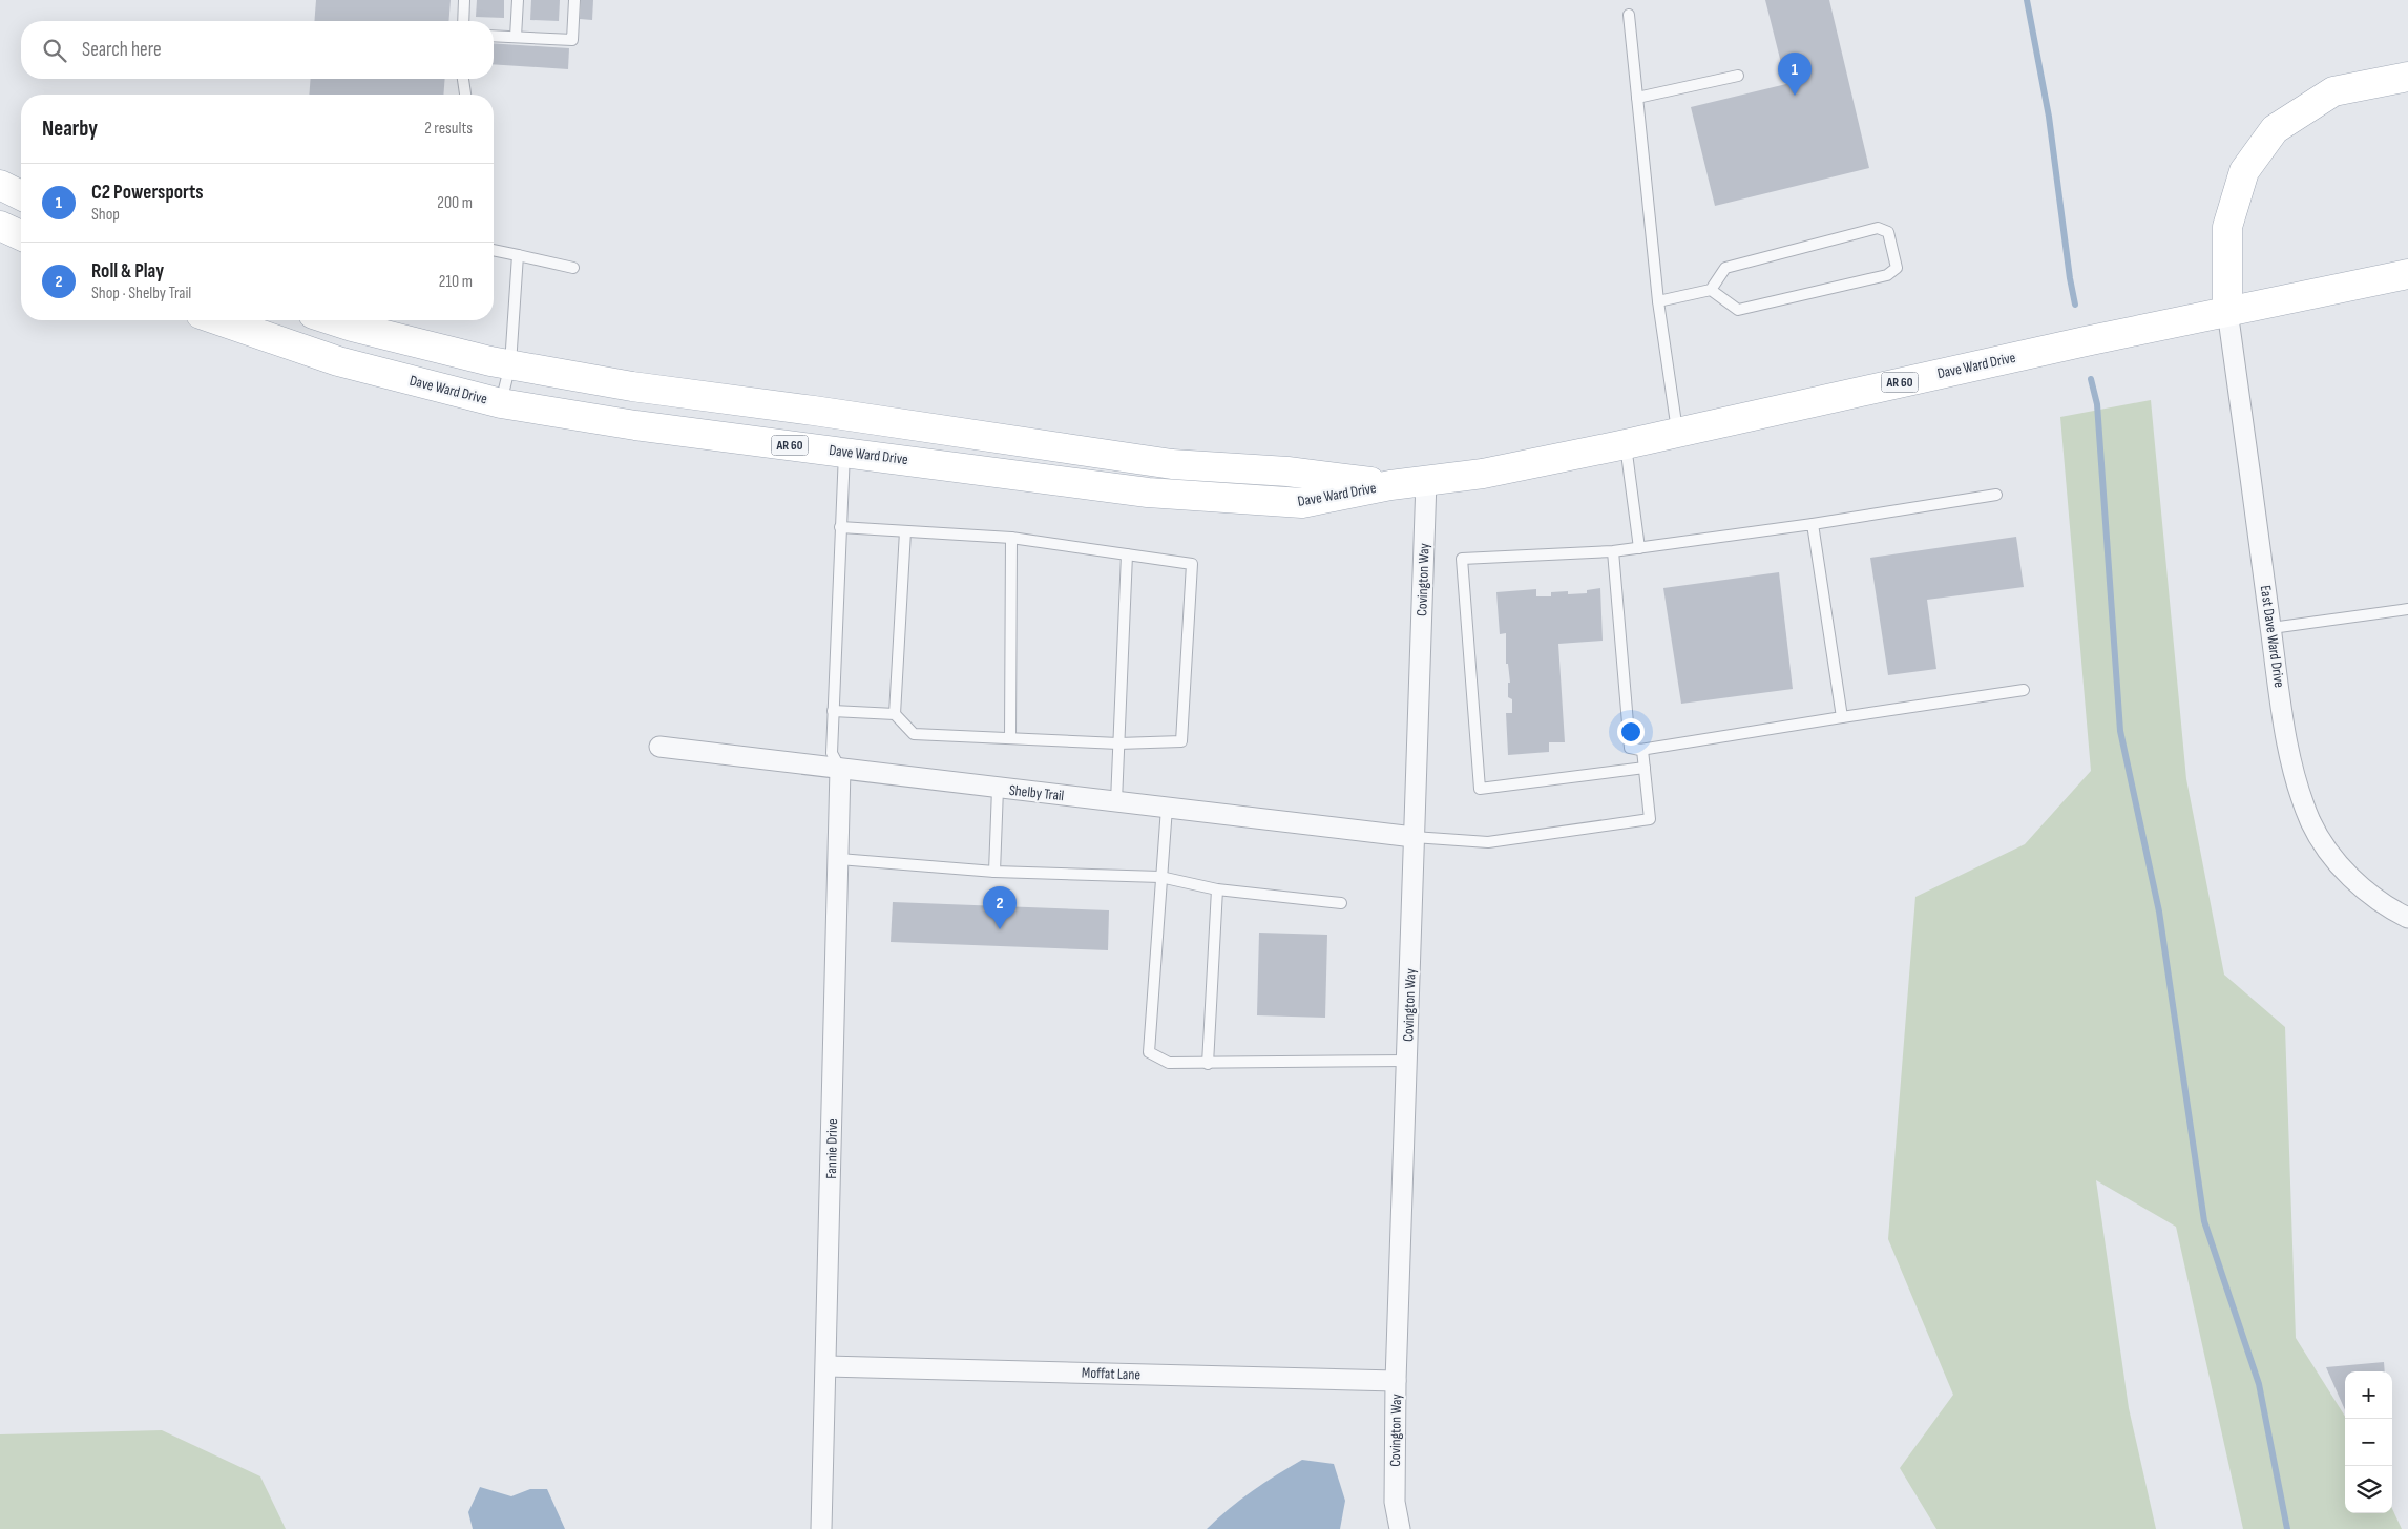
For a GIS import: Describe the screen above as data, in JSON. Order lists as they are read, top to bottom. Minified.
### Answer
{"streets":{"main road":["Dave Ward Drive","AR 60"],"street":["Covington Way","East Dave Ward Drive","Shelby Trail","Fannie Drive","Moffat Lane"]},"crossings":[["Dave Ward Drive","Covington Way"],["Dave Ward Drive","East Dave Ward Drive"],["Covington Way","Shelby Trail"],["Covington Way","Moffat Lane"],["Shelby Trail","Fannie Drive"],["Fannie Drive","Moffat Lane"]],"page":{"search":"Search here","pins":["1","2"],"heading":["Nearby","2 results"],"list":[{"mark":"1","name":"C2 Powersports","note":"Shop","value":"200 m"},{"mark":"2","name":"Roll & Play","note":"Shop · Shelby Trail","value":"210 m"}],"map_buttons":["+","−"]}}
